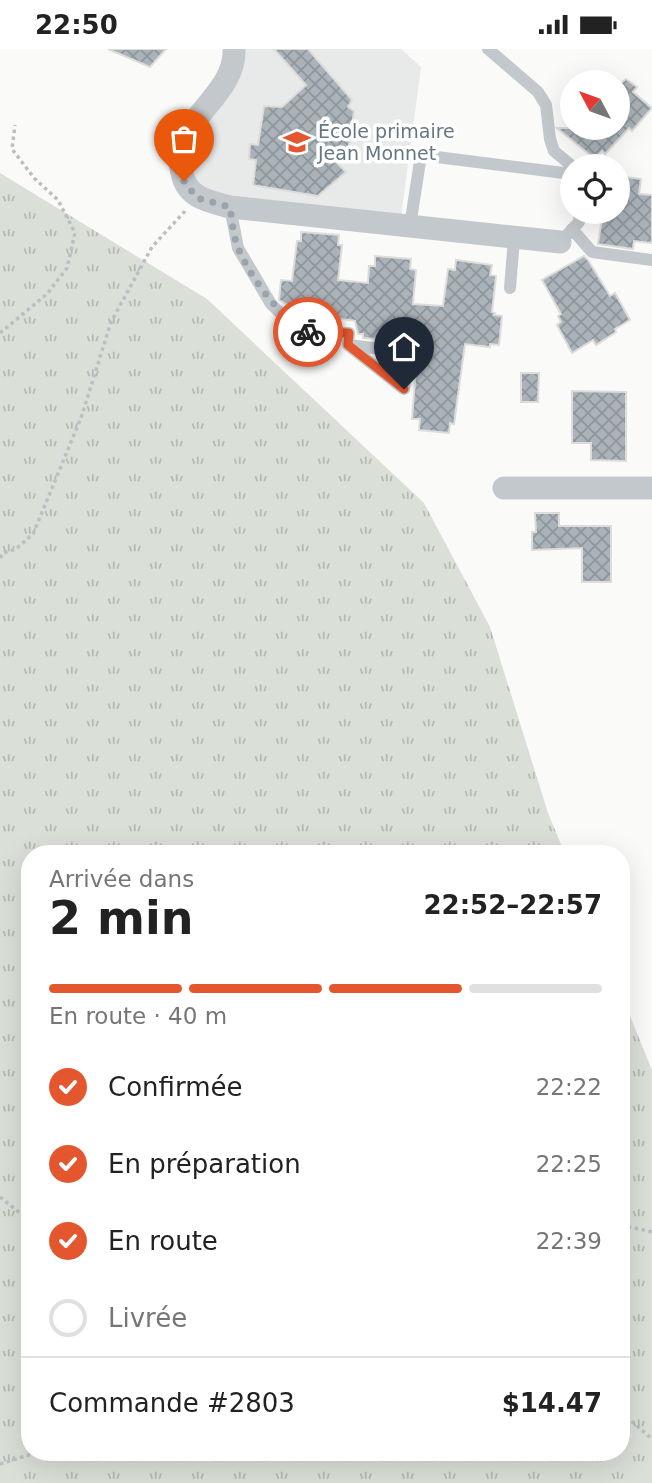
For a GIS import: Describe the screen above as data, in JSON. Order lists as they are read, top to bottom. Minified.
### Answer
{"places":{"school or university":["École primaire Jean Monnet"]},"north":"top left","page":{"status":"22:50","heading":["2 min","Arrivée dans","22:52–22:57"],"panel":["Commande #2803","$14.47"],"bar":"En route · 40 m","list":[["Confirmée","22:22"],["En préparation","22:25"],["En route","22:39"],"Livrée"]}}
